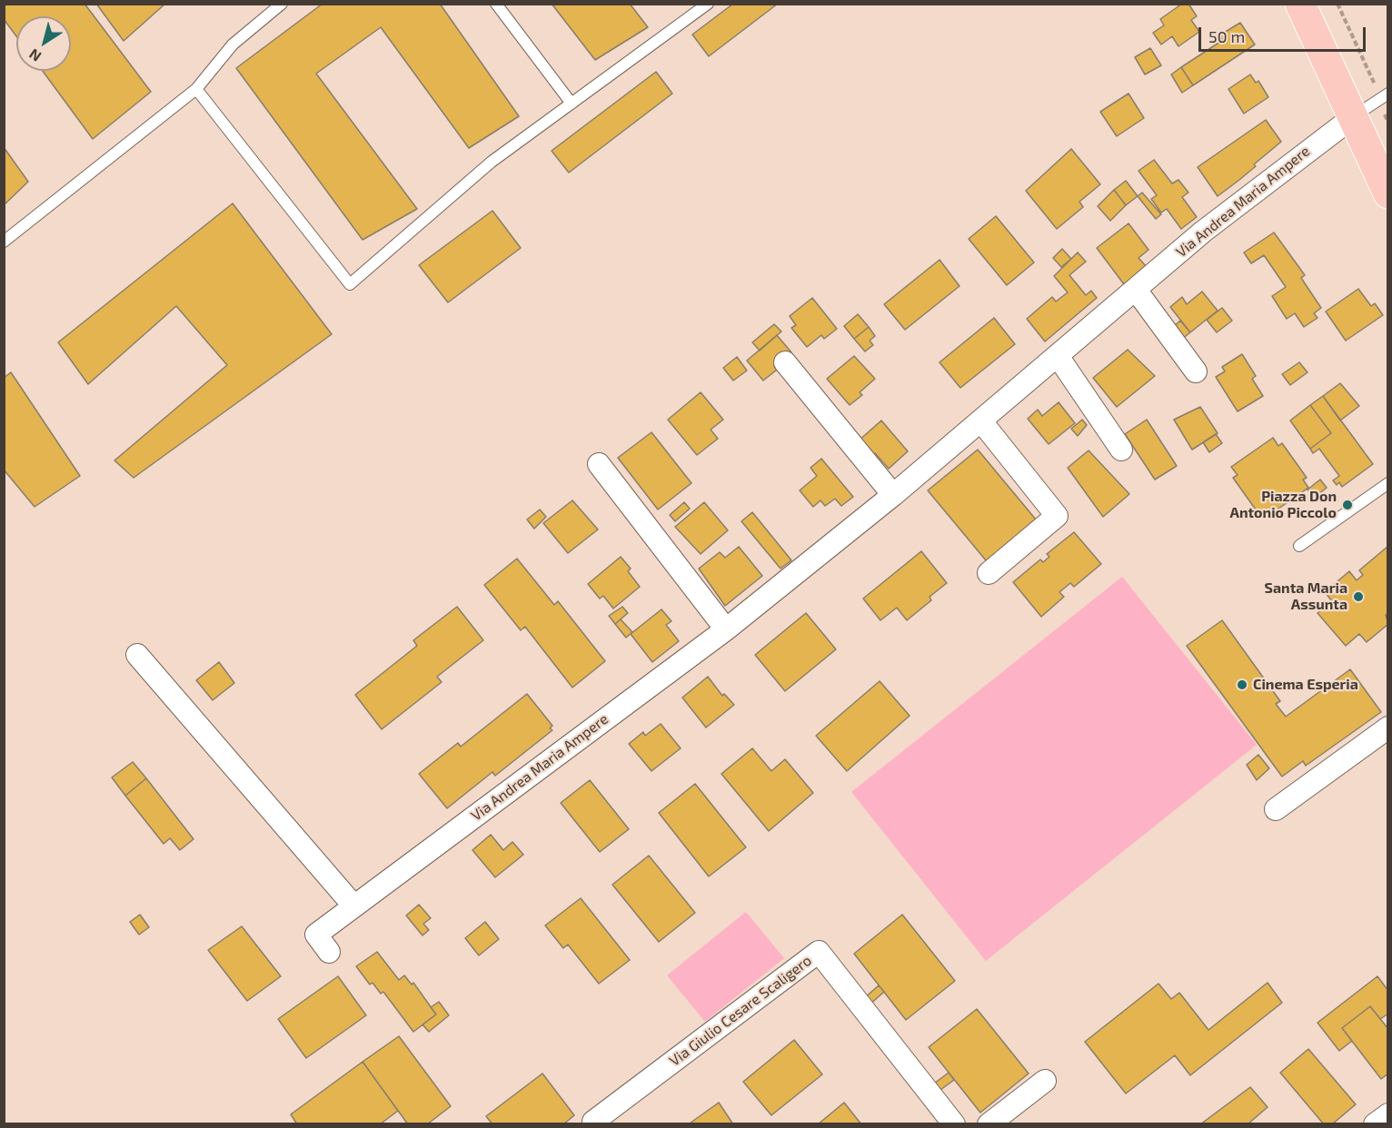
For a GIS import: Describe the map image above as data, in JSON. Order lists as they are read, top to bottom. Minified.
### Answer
{"streets":{"street":["Via Andrea Maria Ampere","Via Giulio Cesare Scaligero"]},"places":["Piazza Don Antonio Piccolo","Santa Maria Assunta","Cinema Esperia"],"scale_bar":"50 m","north":"bottom left"}
